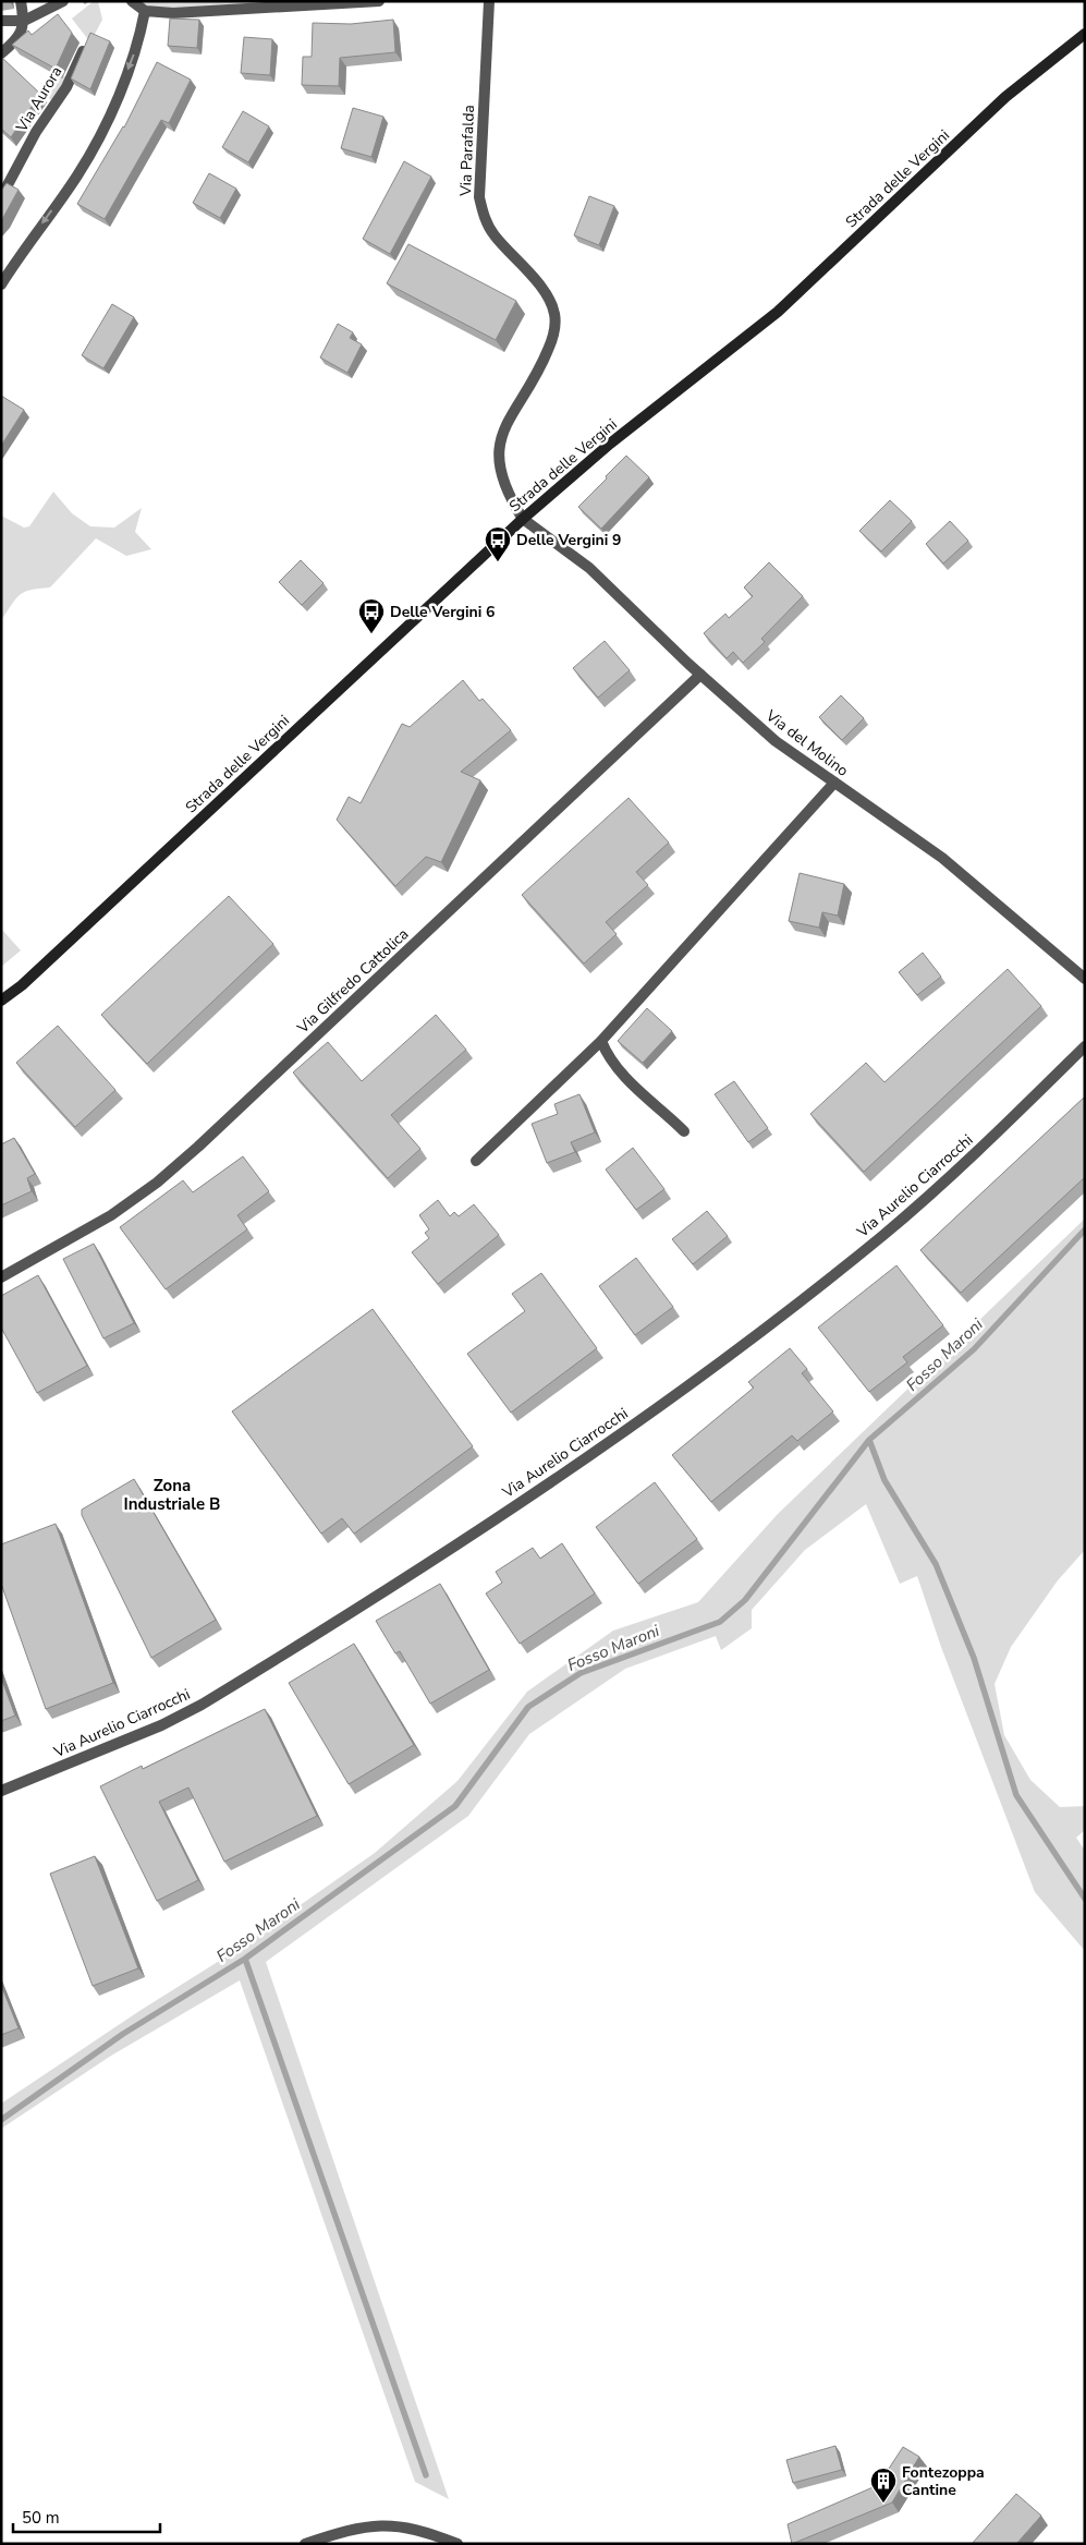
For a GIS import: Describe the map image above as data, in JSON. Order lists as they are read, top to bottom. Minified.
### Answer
{"streets":{"main road":["Strada delle Vergini"],"street":["Via Aurora","Via Parafalda","Via del Molino","Via Gilfredo Cattolica","Via Aurelio Ciarrocchi"]},"crossings":[["Via Parafalda","Strada delle Vergini"],["Via Parafalda","Via del Molino"],["Strada delle Vergini","Via del Molino"],["Via del Molino","Via Gilfredo Cattolica"]],"districts":["Zona Industriale B"],"water":["Fosso Maroni"],"places":{"bus stop":["Delle Vergini 9","Delle Vergini 6"],"building":["Fontezoppa Cantine"]},"scale_bar":"50 m"}
